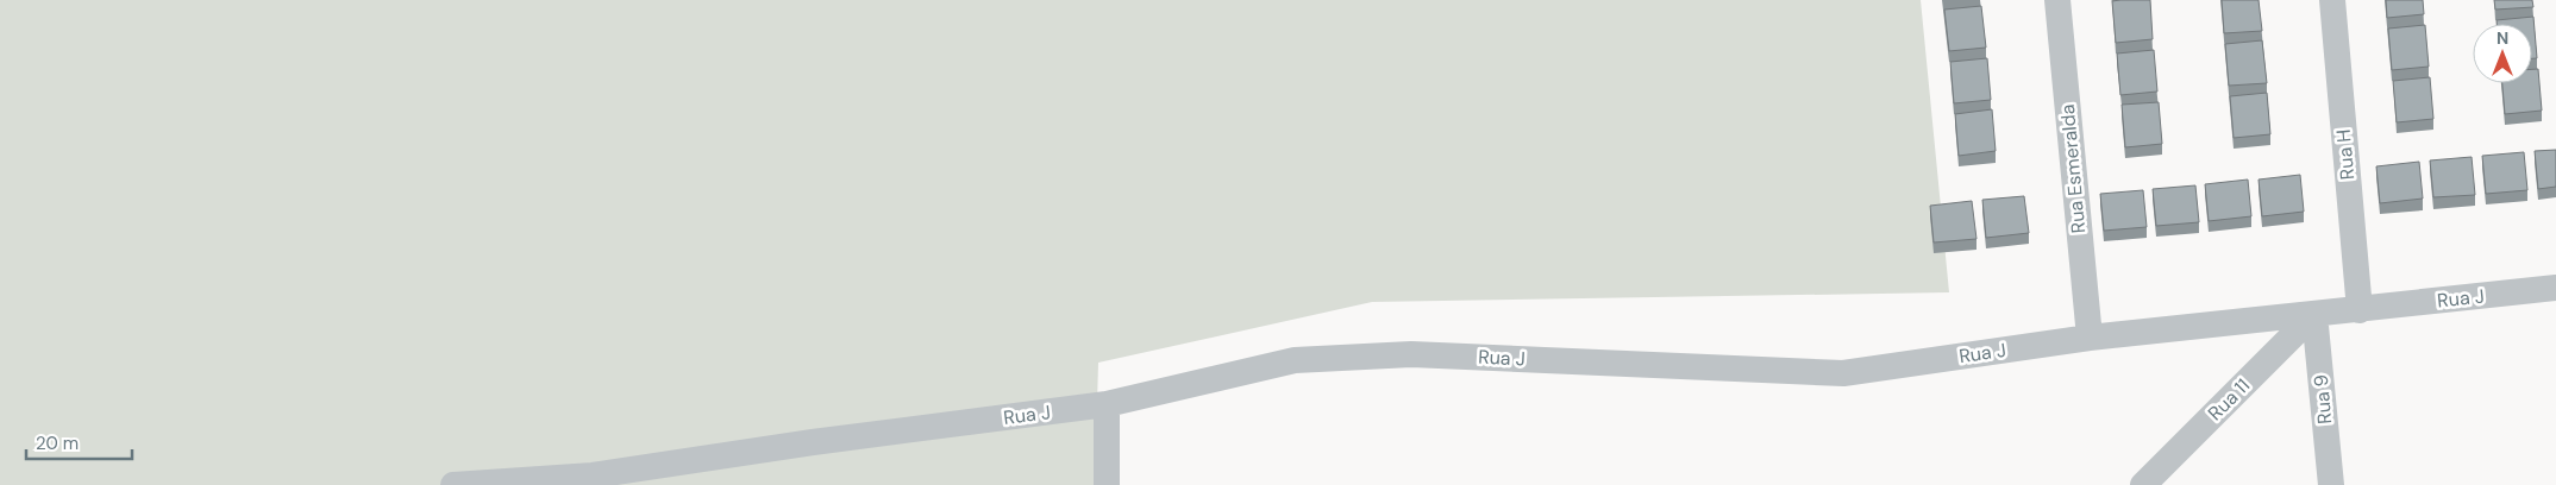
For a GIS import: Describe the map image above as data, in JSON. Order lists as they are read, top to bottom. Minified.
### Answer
{"streets":{"street":["Rua H","Rua Esmeralda","Rua J","Rua 11","Rua 9"]},"crossings":[["Rua H","Rua J"],["Rua Esmeralda","Rua J"],["Rua J","Rua 11"],["Rua J","Rua 9"],["Rua 11","Rua 9"]],"scale_bar":"20 m","north":"top"}
